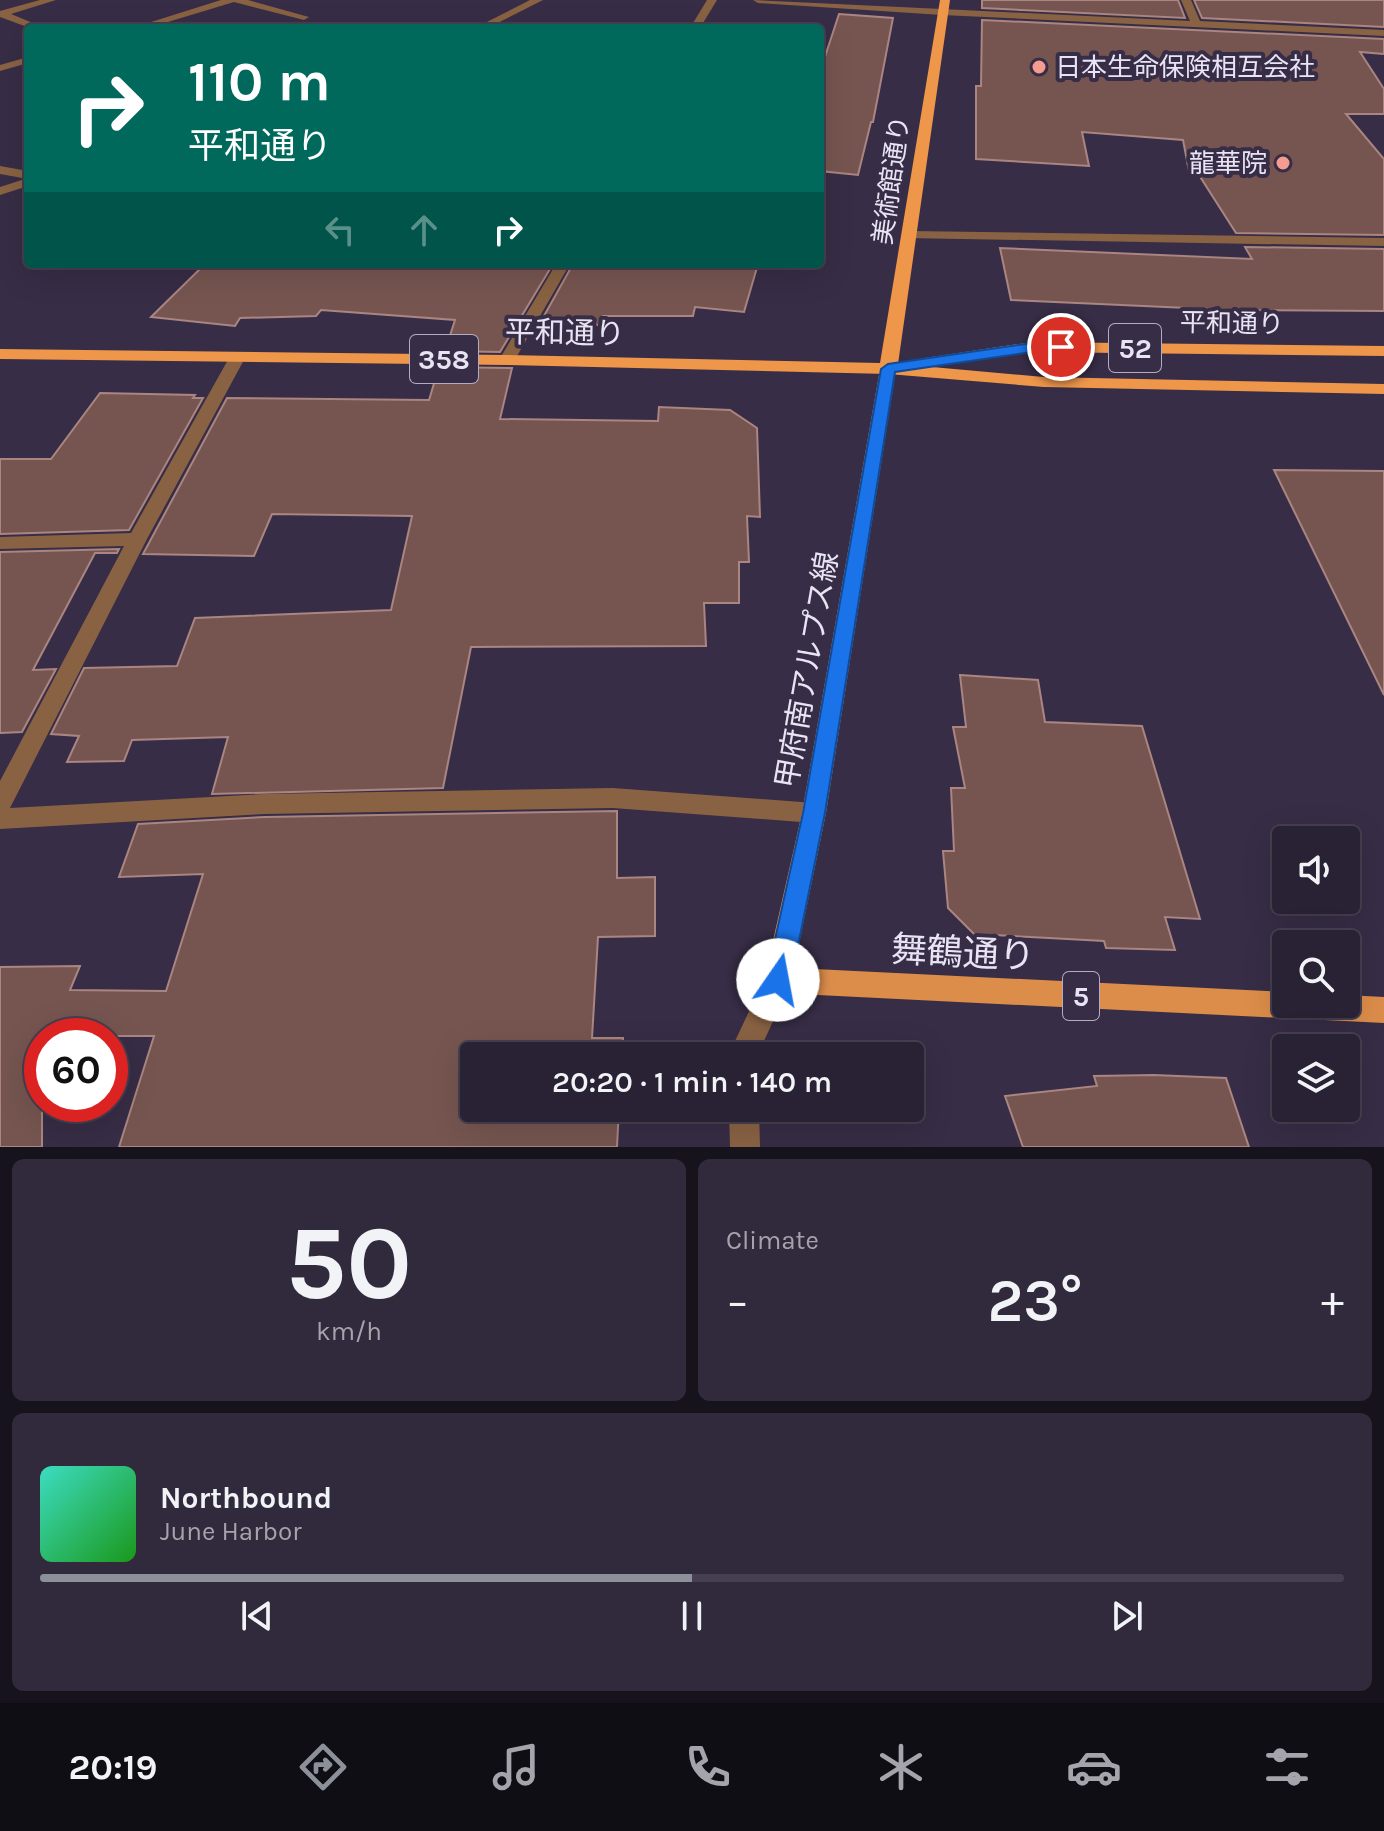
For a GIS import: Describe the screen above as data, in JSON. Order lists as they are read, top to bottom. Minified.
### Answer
{"streets":{"highway":["美術館通り","平和通り","52","358"],"main road":["甲府南アルプス線","舞鶴通り","5"]},"crossings":[["美術館通り","平和通り"],["美術館通り","甲府南アルプス線"],["平和通り","甲府南アルプス線"],["甲府南アルプス線","舞鶴通り"]],"places":["日本生命保険相互会社","龍華院"],"page":{"turn":["110 m","平和通り"],"limit":"60","trip":"20:20 · 1 min · 140 m","tile":[["50","km/h"],"Climate"],"heat":["−","23°","+"],"song":["Northbound","June Harbor"],"tabs":"20:19"}}
